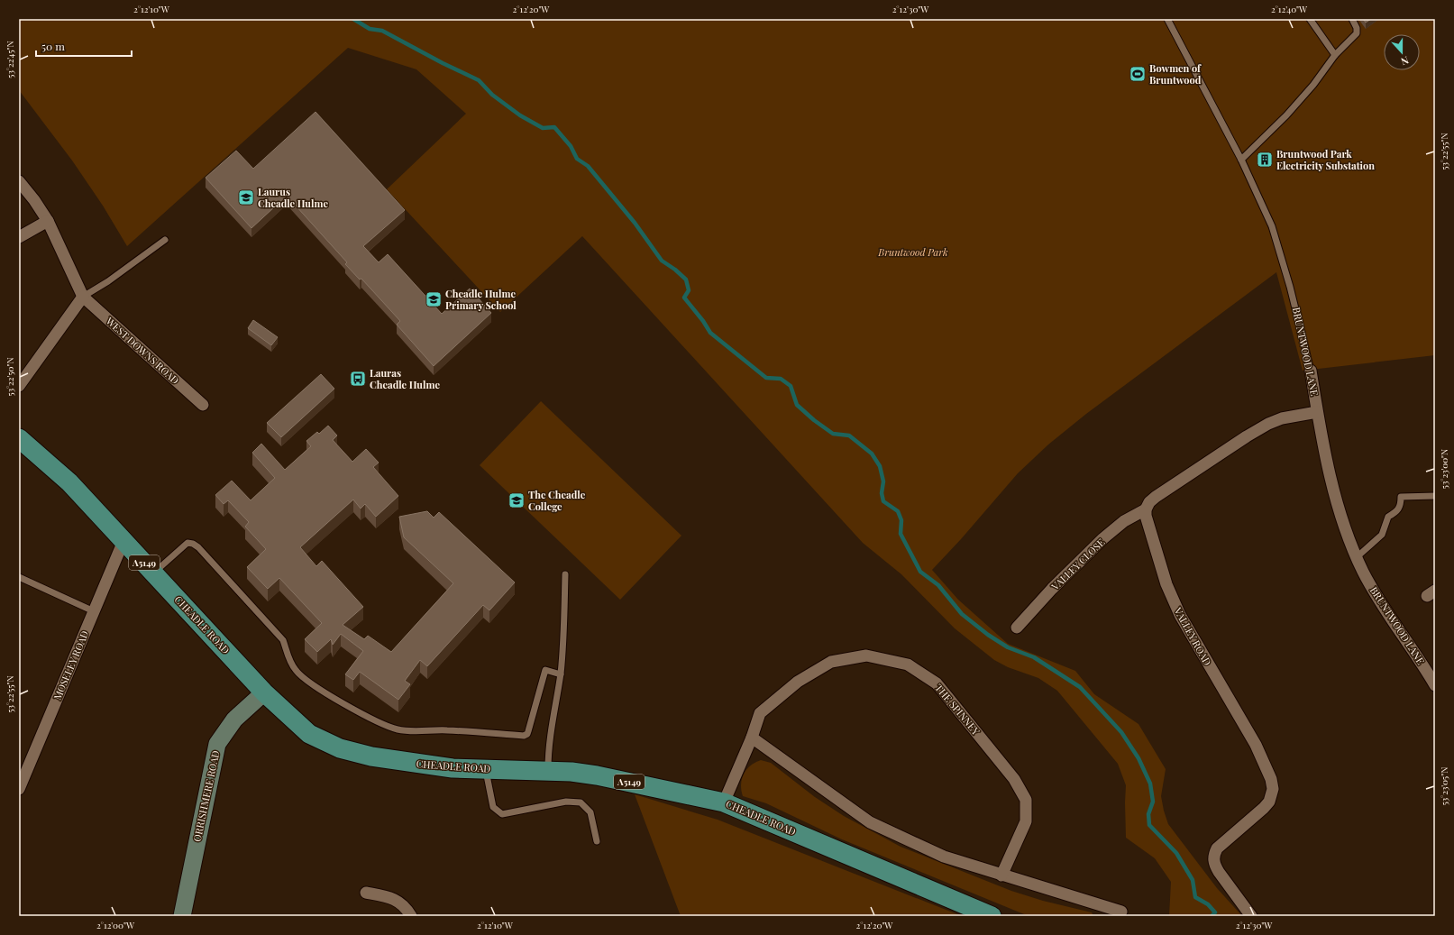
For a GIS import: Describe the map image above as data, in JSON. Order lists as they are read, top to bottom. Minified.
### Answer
{"streets":{"main road":["A5149","CHEADLE ROAD"],"street":["WEST DOWNS ROAD","BRUNTWOOD LANE","VALLEY CLOSE","VALLEY ROAD","MOSELEY ROAD","THE SPINNEY","ORRISHMERE ROAD"]},"crossings":[["VALLEY CLOSE","VALLEY ROAD"],["CHEADLE ROAD","MOSELEY ROAD"],["CHEADLE ROAD","THE SPINNEY"],["CHEADLE ROAD","ORRISHMERE ROAD"]],"parks":["Bruntwood Park"],"places":{"sports":["Bowmen of Bruntwood"],"building":["Bruntwood Park Electricity Substation"],"school or university":["Laurus Cheadle Hulme","Cheadle Hulme Primary School","The Cheadle College"],"bus stop":["Lauras Cheadle Hulme"]},"scale_bar":"50 m","north":"bottom","coordinates":["2°12'10\"W","2°12'20\"W","2°12'30\"W","2°12'40\"W","53°22'45\"N","53°22'55\"N","53°22'50\"N","53°23'00\"N","53°23'05\"N","2°12'00\"W"]}
